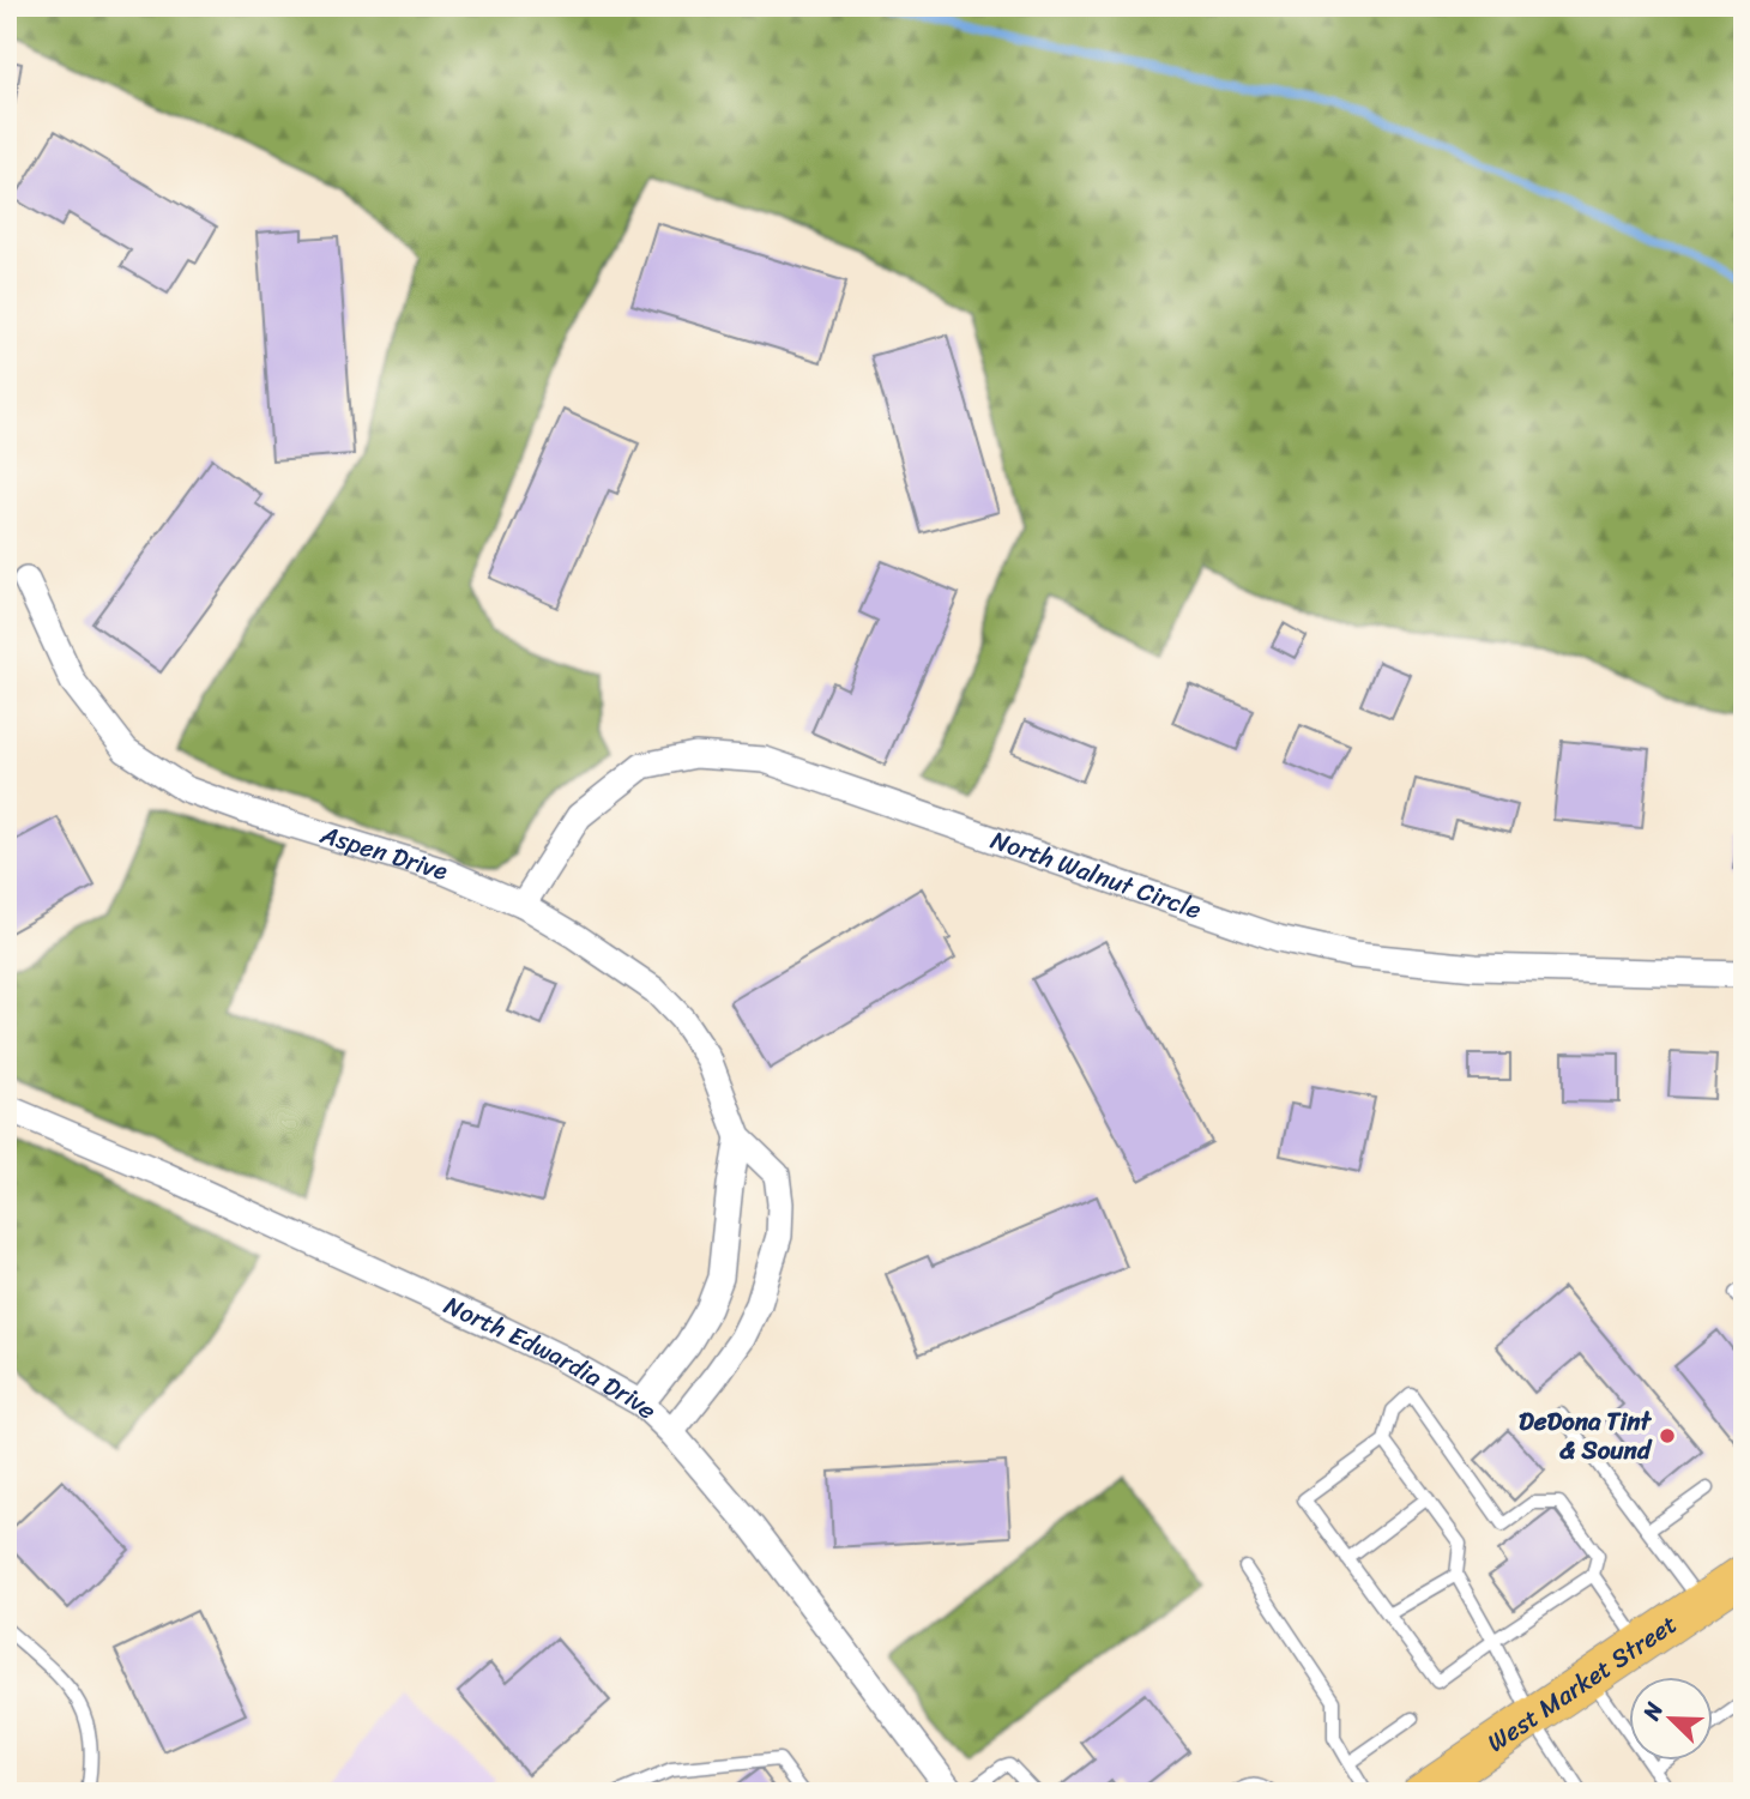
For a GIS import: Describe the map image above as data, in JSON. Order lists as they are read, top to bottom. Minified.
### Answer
{"streets":{"main road":["West Market Street"],"street":["Aspen Drive","North Walnut Circle","North Edwardia Drive"]},"crossings":[["Aspen Drive","North Walnut Circle"],["Aspen Drive","North Edwardia Drive"]],"places":["DeDona Tint & Sound"],"north":"top left"}
